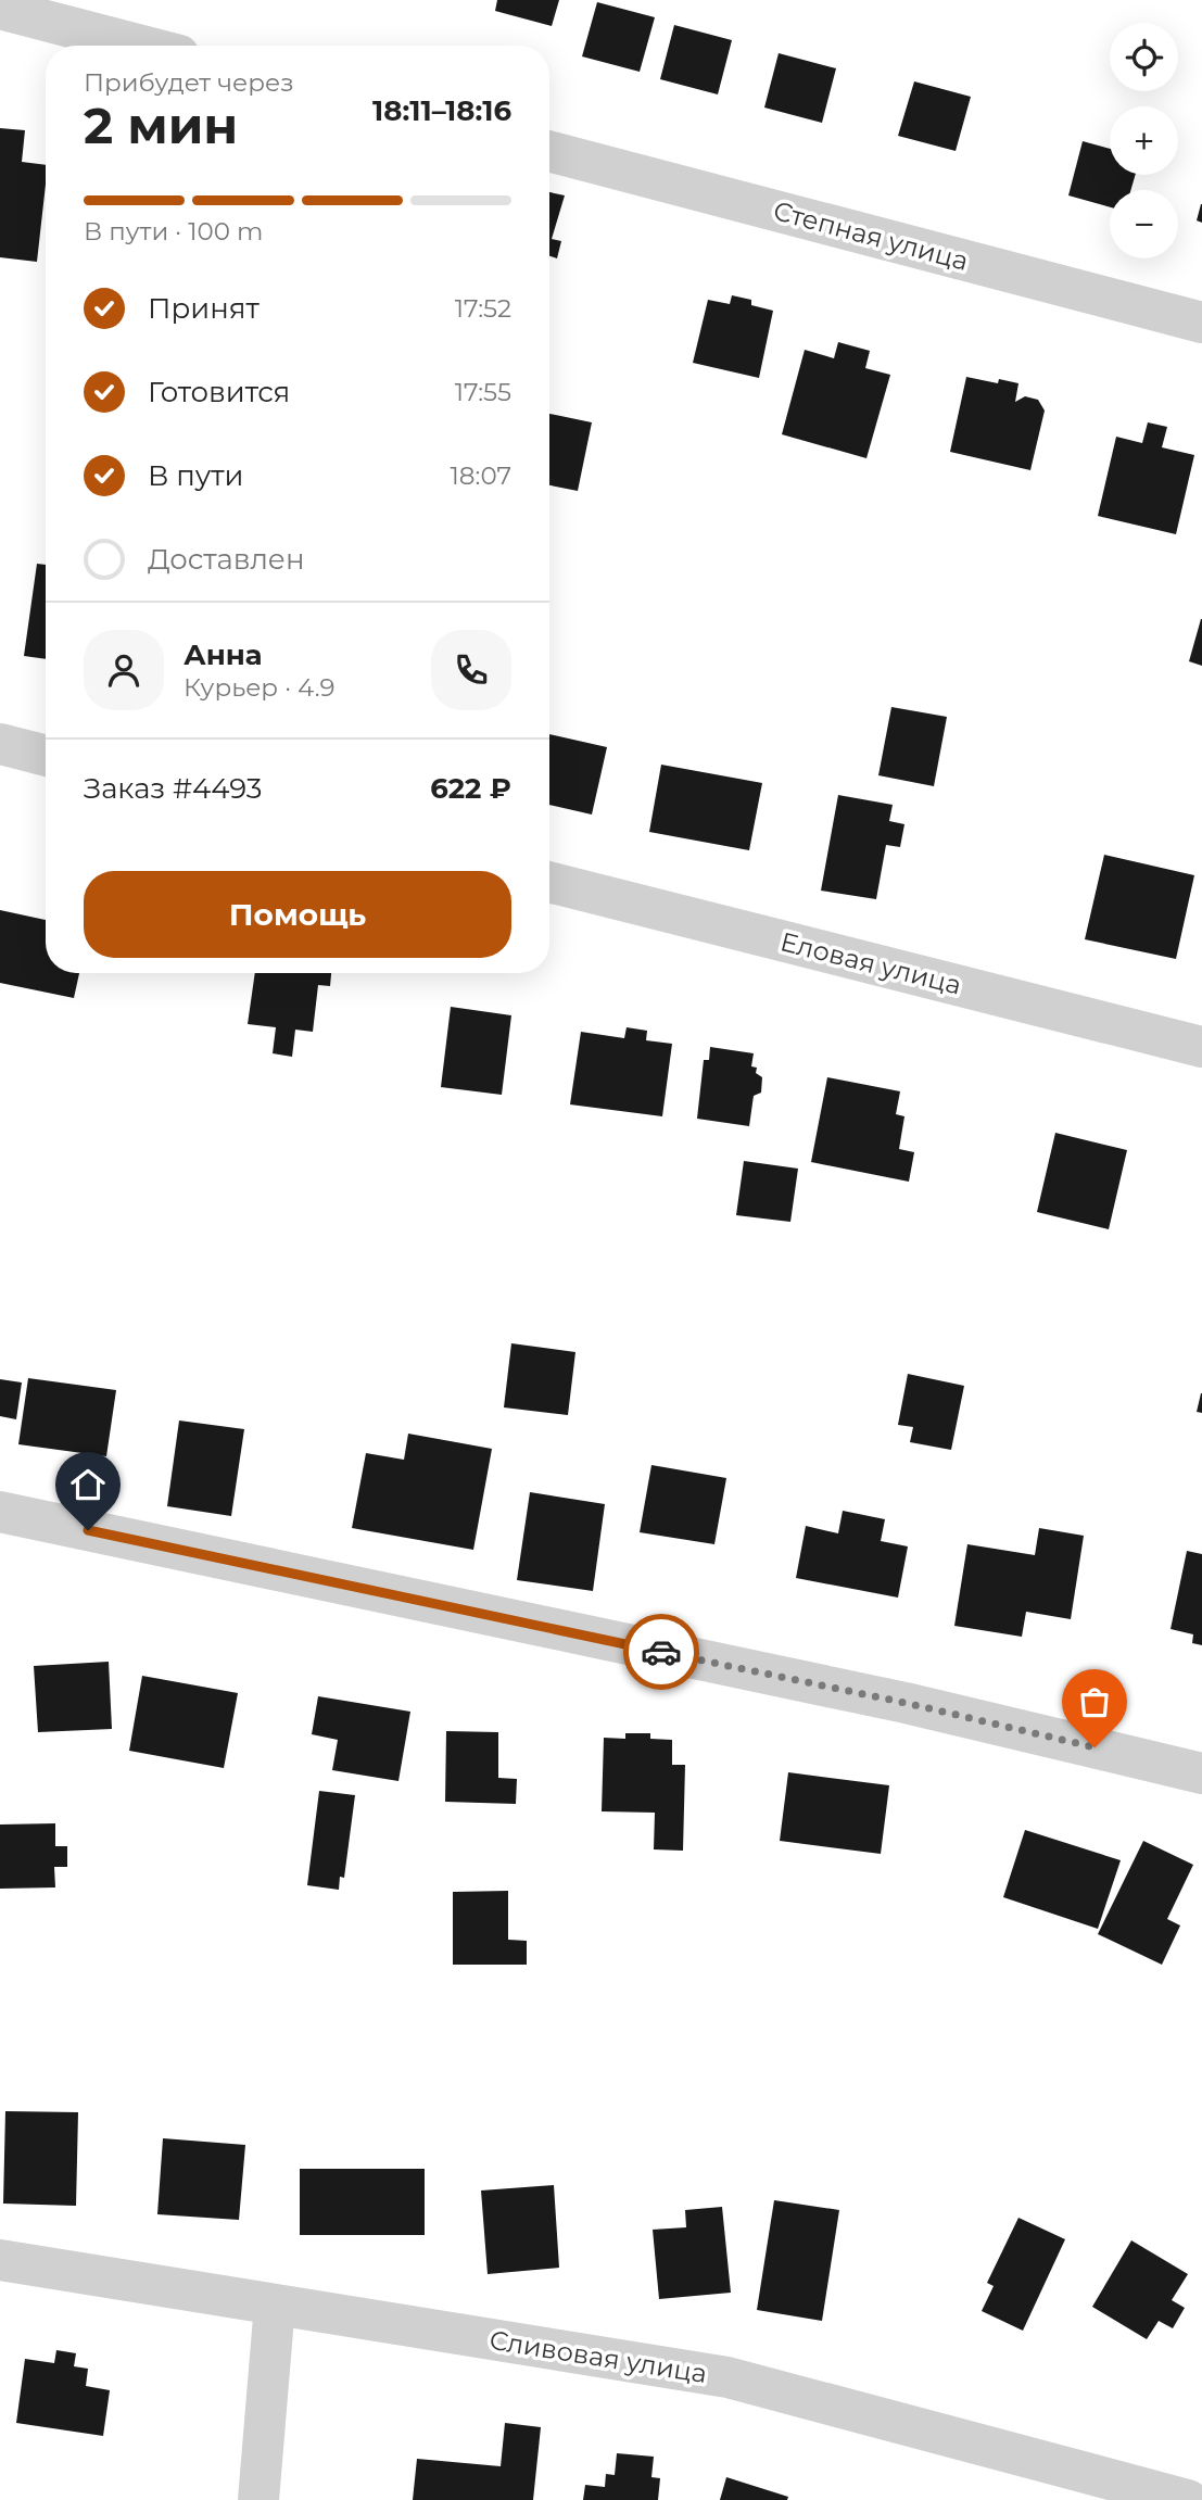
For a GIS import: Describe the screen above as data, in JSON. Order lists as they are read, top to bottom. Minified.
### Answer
{"streets":{"street":["Степная улица","Еловая улица","Сливовая улица"]},"page":{"map_buttons":["+","−"],"heading":["2 мин","Прибудет через","18:11–18:16"],"panel":["Анна","Курьер · 4.9","Заказ #4493","622 ₽"],"bar":"В пути · 100 m","list":[["Принят","17:52"],["Готовится","17:55"],["В пути","18:07"],"Доставлен"],"buttons":"Помощь"}}
